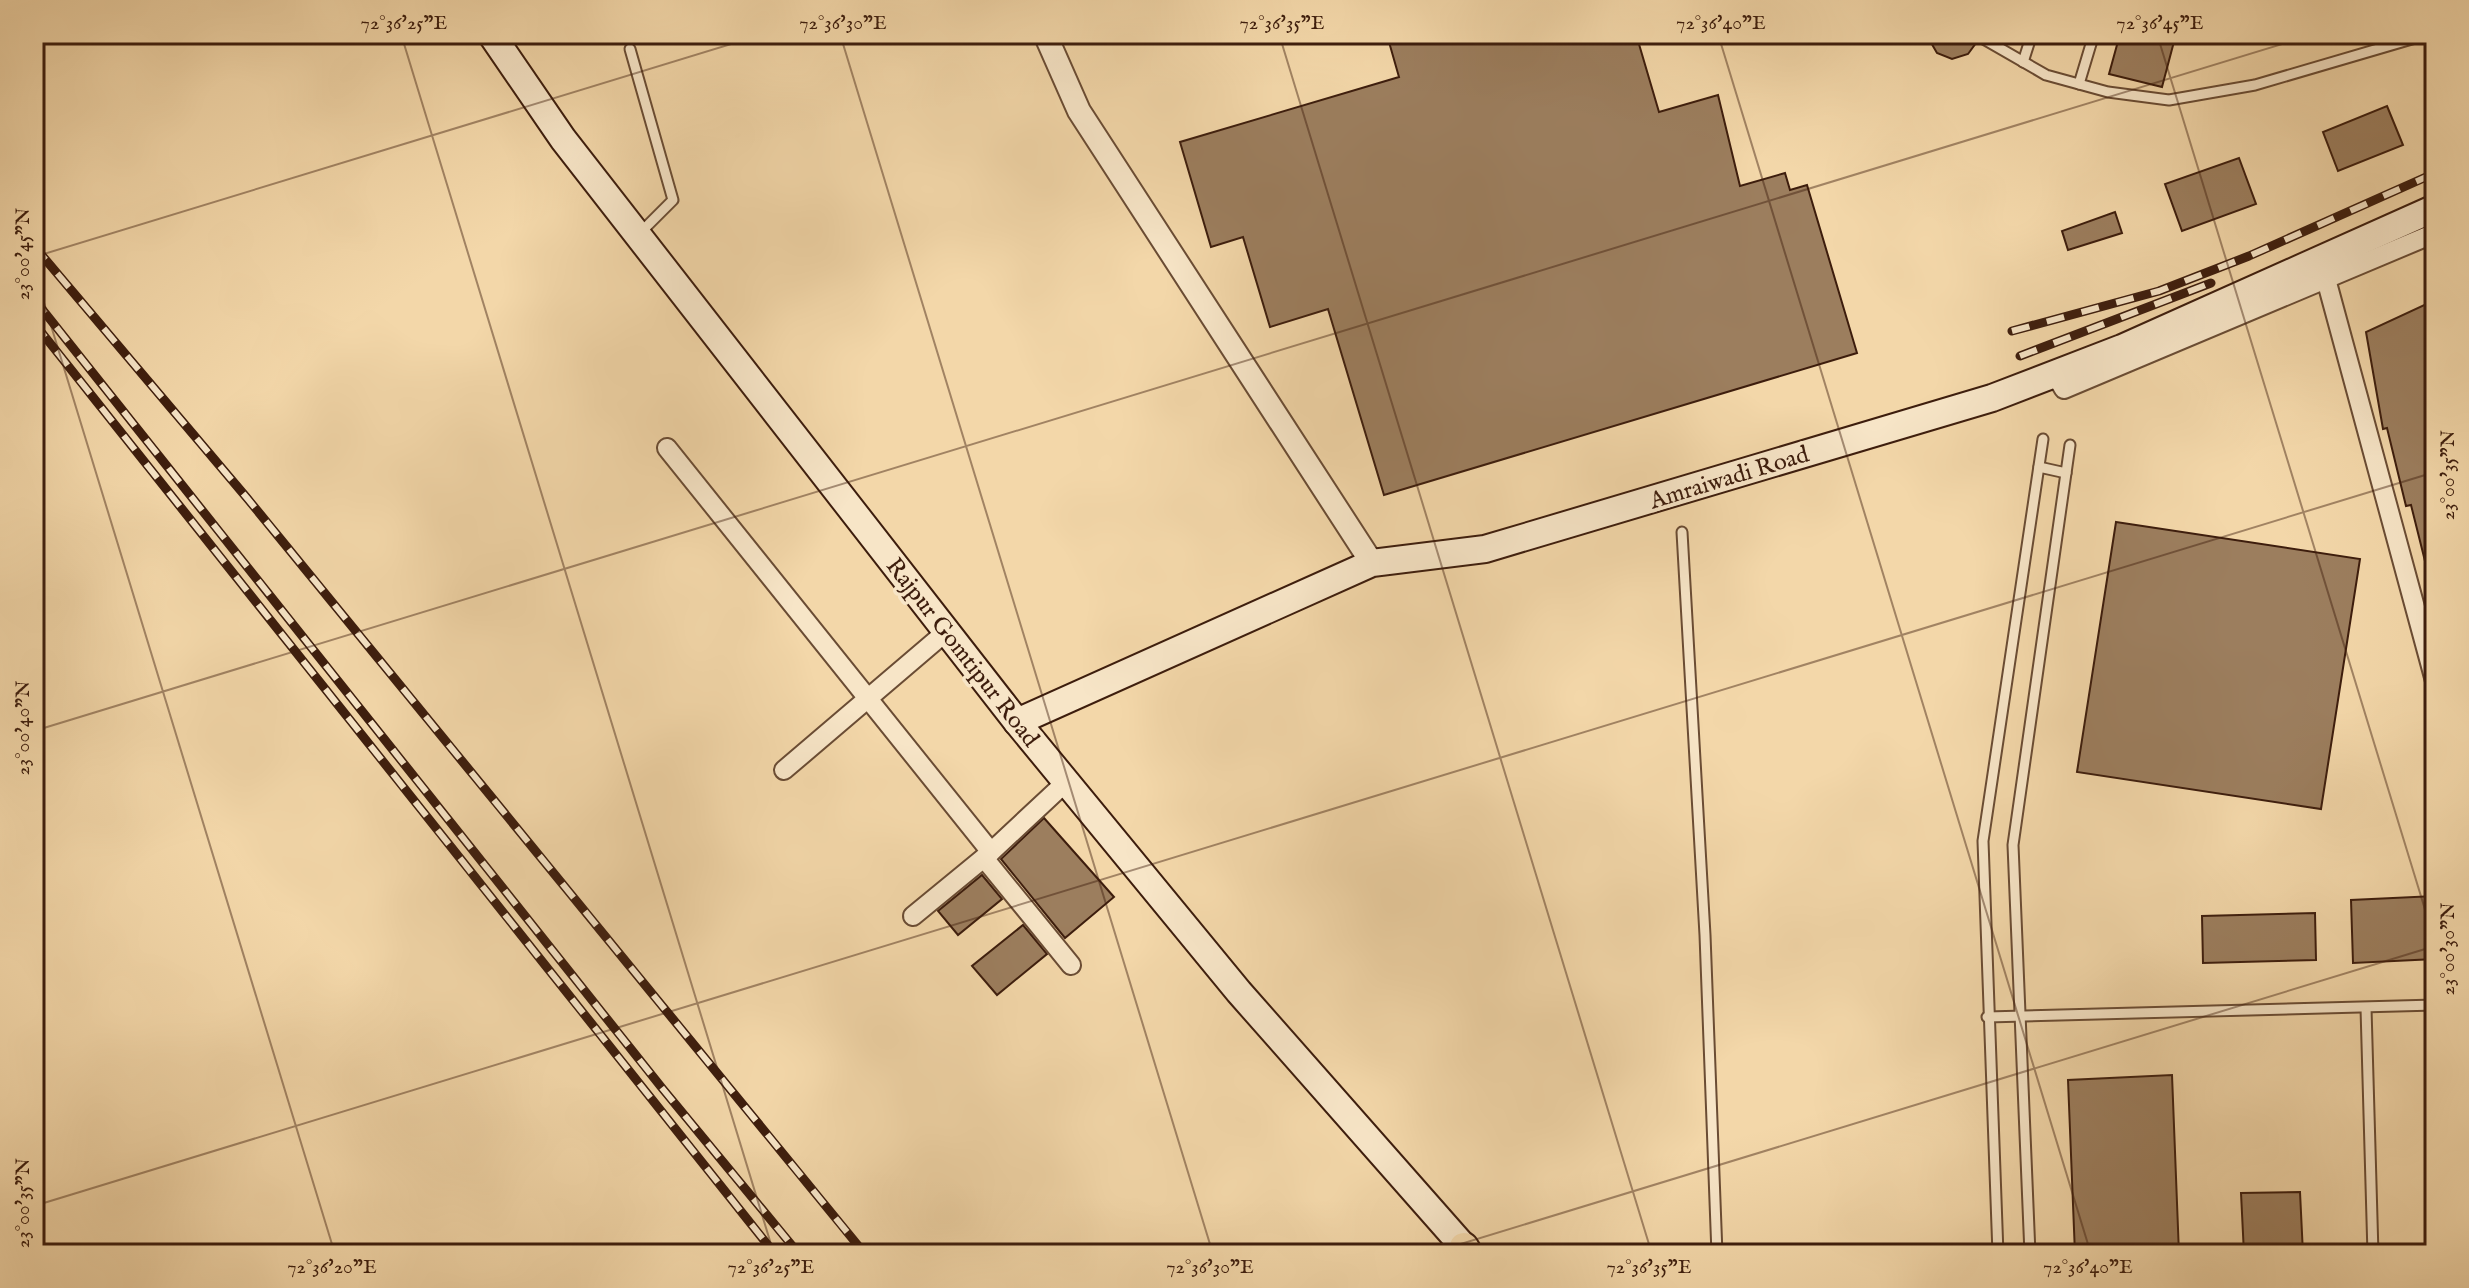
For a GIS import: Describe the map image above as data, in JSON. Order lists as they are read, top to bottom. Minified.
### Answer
{"streets":{"main road":["Amraiwadi Road","Rajpur Gomtipur Road"]},"crossings":[["Amraiwadi Road","Rajpur Gomtipur Road"]],"coordinates":["72°36'25\"E","72°36'30\"E","72°36'35\"E","72°36'40\"E","72°36'45\"E","23°00'45\"N","23°00'35\"N","23°00'40\"N","23°00'30\"N","72°36'20\"E"]}
